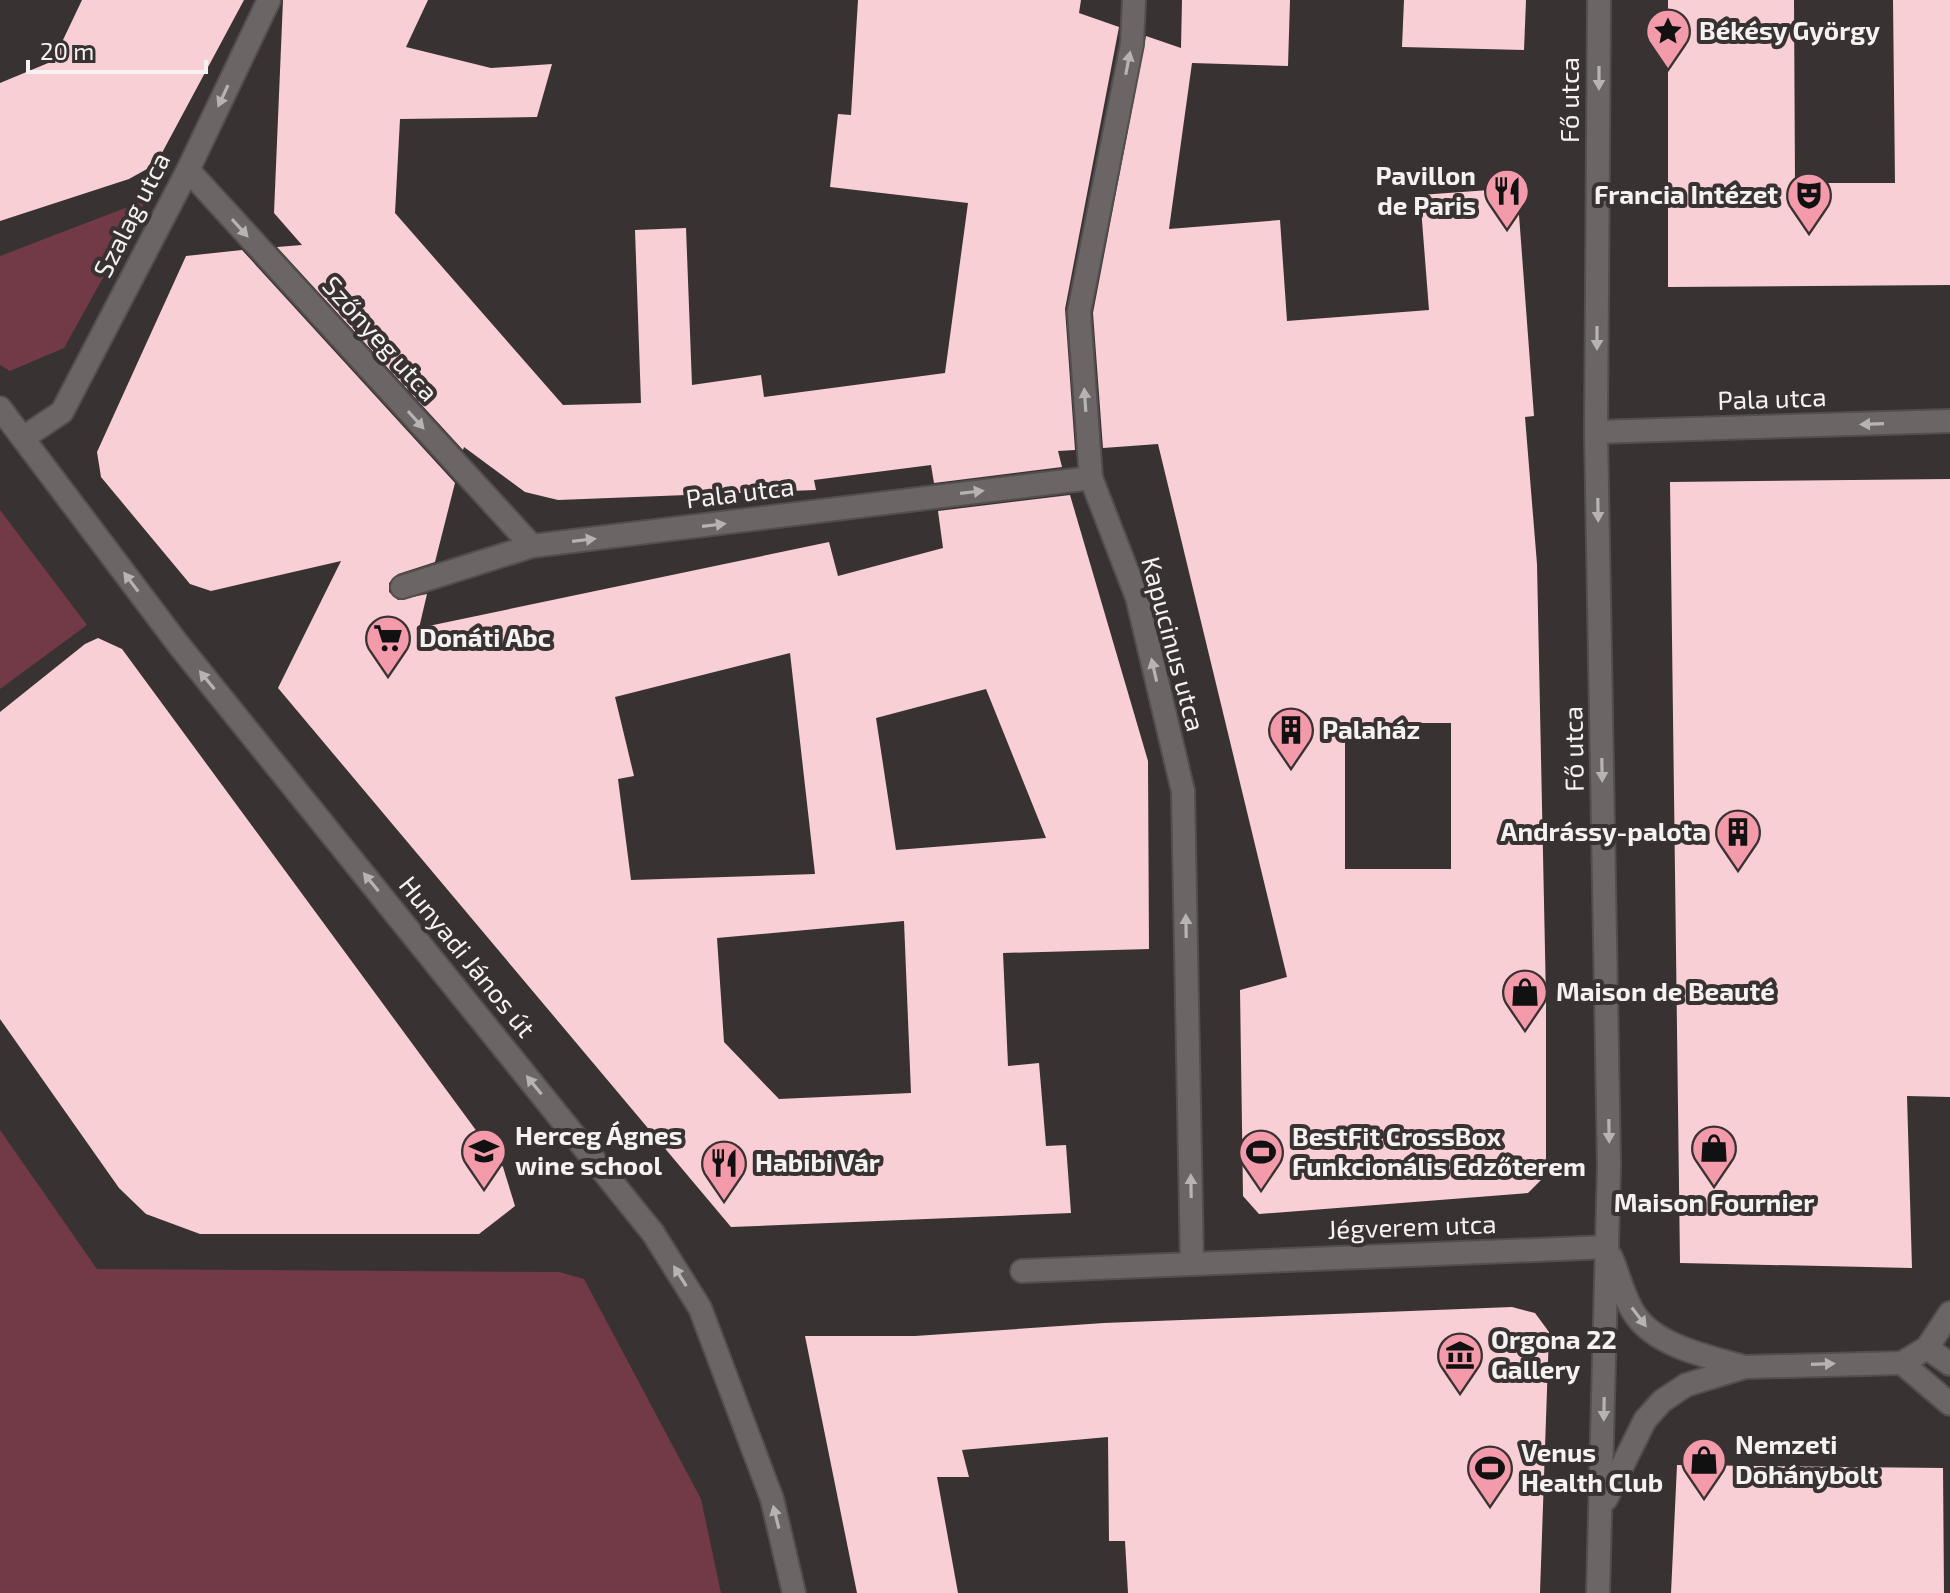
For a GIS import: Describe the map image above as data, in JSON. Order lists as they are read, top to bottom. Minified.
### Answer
{"streets":{"street":["Fő utca","Szalag utca","Szőnyeg utca","Pala utca","Kapucinus utca","Hunyadi János út","Jégverem utca"]},"crossings":[["Fő utca","Pala utca"],["Fő utca","Jégverem utca"],["Szalag utca","Szőnyeg utca"],["Szalag utca","Hunyadi János út"],["Szőnyeg utca","Pala utca"],["Pala utca","Kapucinus utca"],["Kapucinus utca","Jégverem utca"]],"one_way":["Fő utca","Szalag utca","Szőnyeg utca","Kapucinus utca","Hunyadi János út"],"places":{"place":["Békésy György"],"restaurant":["Pavillon de Paris","Habibi Vár"],"theatre":["Francia Intézet"],"supermarket":["Donáti Abc"],"building":["Palaház","Andrássy-palota"],"shop":["Maison de Beauté","Maison Fournier","Nemzeti Dohánybolt"],"school or university":["Herceg Ágnes wine school"],"sports":["BestFit CrossBox Funkcionális Edzőterem","Venus Health Club"],"museum":["Orgona 22 Gallery"]},"scale_bar":"20 m"}
